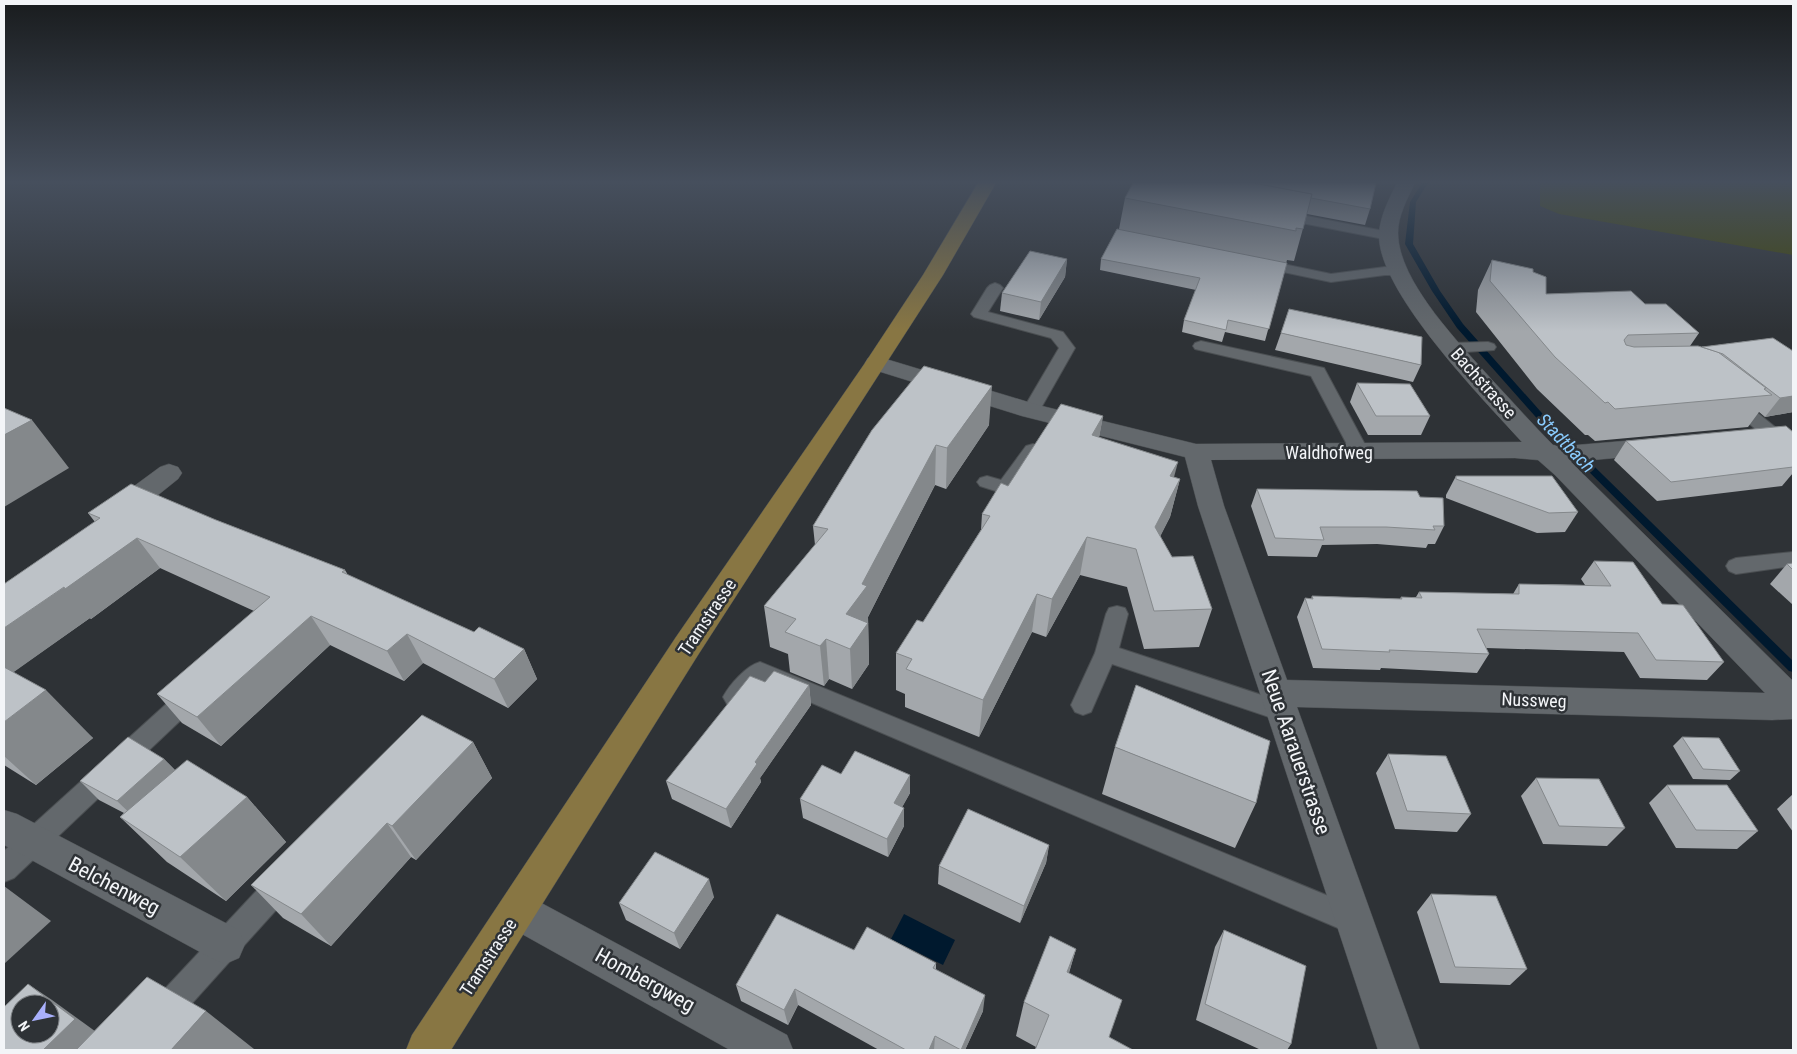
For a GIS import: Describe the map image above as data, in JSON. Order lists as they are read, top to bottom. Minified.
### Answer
{"streets":{"main road":["Tramstrasse"],"street":["Bachstrasse","Waldhofweg","Nussweg","Neue Aarauerstrasse","Belchenweg","Hombergweg"]},"crossings":[["Bachstrasse","Waldhofweg"],["Waldhofweg","Tramstrasse"],["Waldhofweg","Neue Aarauerstrasse"],["Tramstrasse","Hombergweg"],["Nussweg","Neue Aarauerstrasse"]],"water":["Stadtbach"],"north":"bottom left"}
